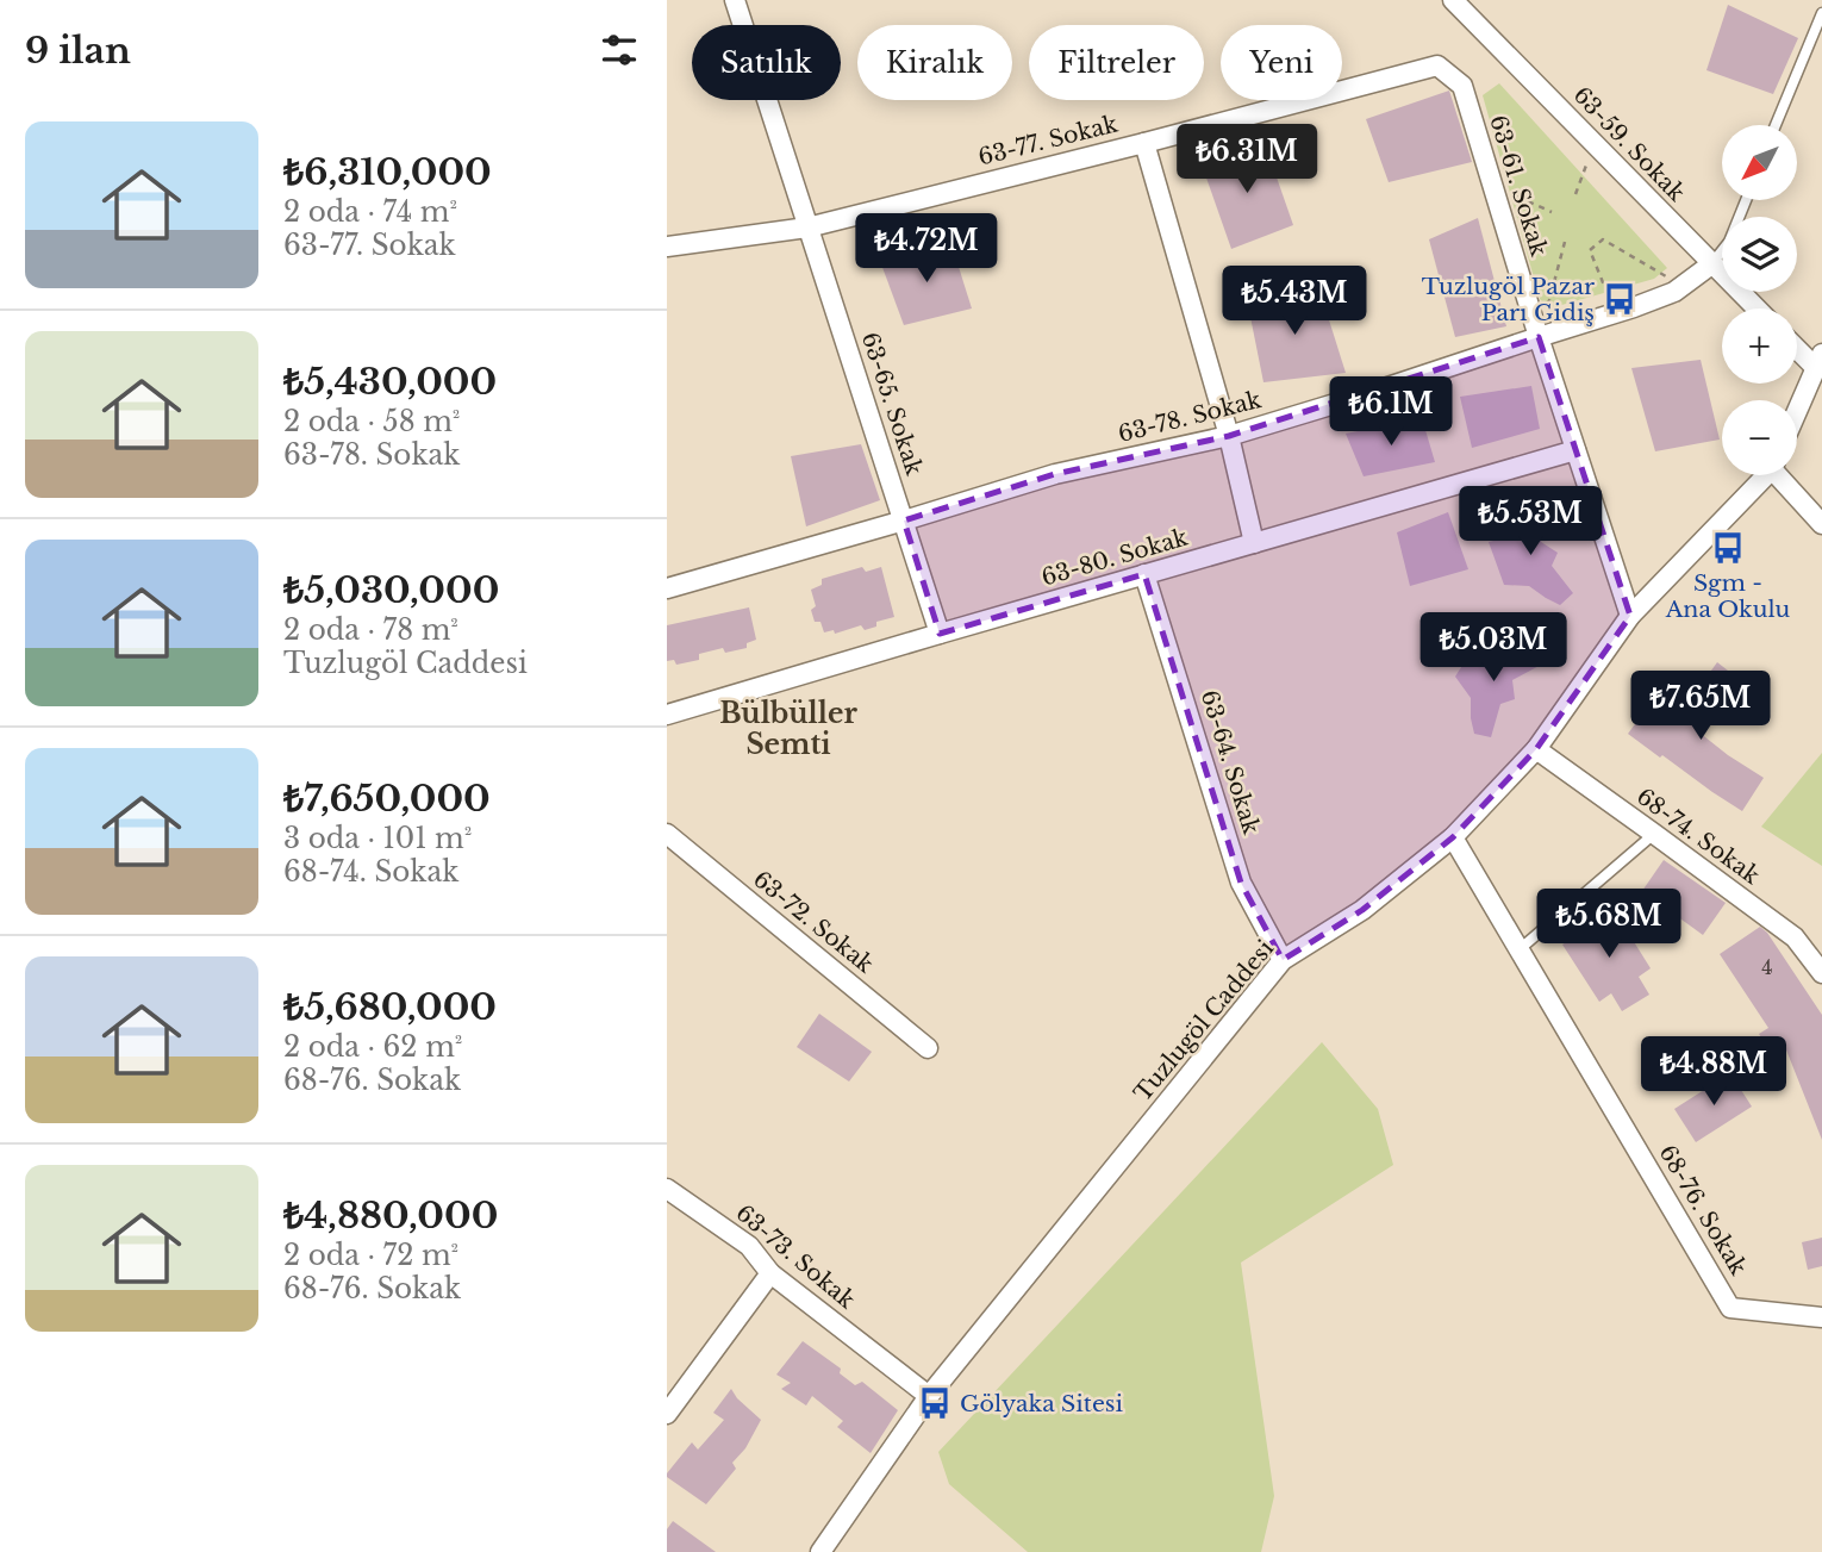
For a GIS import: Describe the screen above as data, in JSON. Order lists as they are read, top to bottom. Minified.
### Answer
{"streets":{"street":["63-77. Sokak","63-59. Sokak","63-61. Sokak","63-65. Sokak","63-78. Sokak","63-80. Sokak","63-64. Sokak","68-74. Sokak","63-72. Sokak","Tuzlugöl Caddesi","68-76. Sokak","63-73. Sokak"]},"crossings":[["63-77. Sokak","63-61. Sokak"],["63-77. Sokak","63-65. Sokak"],["63-59. Sokak","63-78. Sokak"],["63-61. Sokak","63-78. Sokak"],["63-61. Sokak","63-80. Sokak"],["63-61. Sokak","Tuzlugöl Caddesi"],["63-65. Sokak","63-78. Sokak"],["63-65. Sokak","63-80. Sokak"],["63-80. Sokak","63-64. Sokak"],["63-64. Sokak","Tuzlugöl Caddesi"],["68-74. Sokak","Tuzlugöl Caddesi"],["Tuzlugöl Caddesi","68-76. Sokak"],["Tuzlugöl Caddesi","63-73. Sokak"]],"districts":["Bülbüller Semti"],"places":{"bus stop":["Tuzlugöl Pazar Parı Gidiş","Sgm - Ana Okulu","Gölyaka Sitesi"]},"house_numbers":["4"],"north":"bottom left","page":{"heading":"9 ilan","chip":["Satılık","Kiralık","Filtreler","Yeni"],"list":[{"name":"₺6,310,000","note":"2 oda · 74 m² · 63-77. Sokak"},{"name":"₺5,430,000","note":"2 oda · 58 m² · 63-78. Sokak"},{"name":"₺5,030,000","note":"2 oda · 78 m² · Tuzlugöl Caddesi"},{"name":"₺7,650,000","note":"3 oda · 101 m² · 68-74. Sokak"},{"name":"₺5,680,000","note":"2 oda · 62 m² · 68-76. Sokak"},{"name":"₺4,880,000","note":"2 oda · 72 m² · 68-76. Sokak"}],"price":["₺6.31M","₺4.72M","₺5.43M","₺6.1M","₺5.53M","₺5.03M","₺7.65M","₺5.68M","₺4.88M"],"map_buttons":["+","−"]}}
